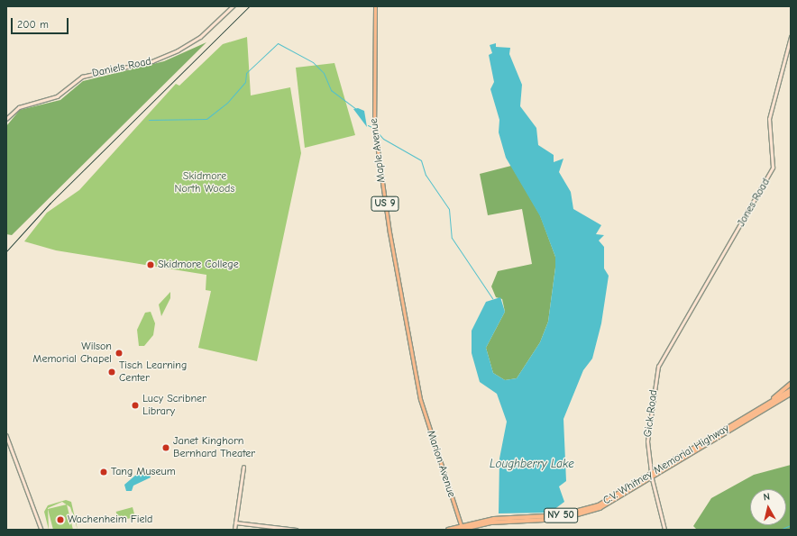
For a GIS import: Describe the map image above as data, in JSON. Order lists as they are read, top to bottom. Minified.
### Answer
{"streets":{"highway":["C.V. Whitney Memorial Highway","NY 50"],"main road":["Maple Avenue","US 9","Marion Avenue"],"street":["Daniels Road","Jones Road","Gick Road"]},"crossings":[["Maple Avenue","Marion Avenue"],["Jones Road","Gick Road"],["Gick Road","C.V. Whitney Memorial Highway"],["Marion Avenue","C.V. Whitney Memorial Highway"]],"water":["Loughberry Lake"],"parks":["Skidmore North Woods"],"places":["Skidmore College","Wilson Memorial Chapel","Tisch Learning Center","Lucy Scribner Library","Janet Kinghorn Bernhard Theater","Tang Museum","Wachenheim Field"],"scale_bar":"200 m","north":"top"}
